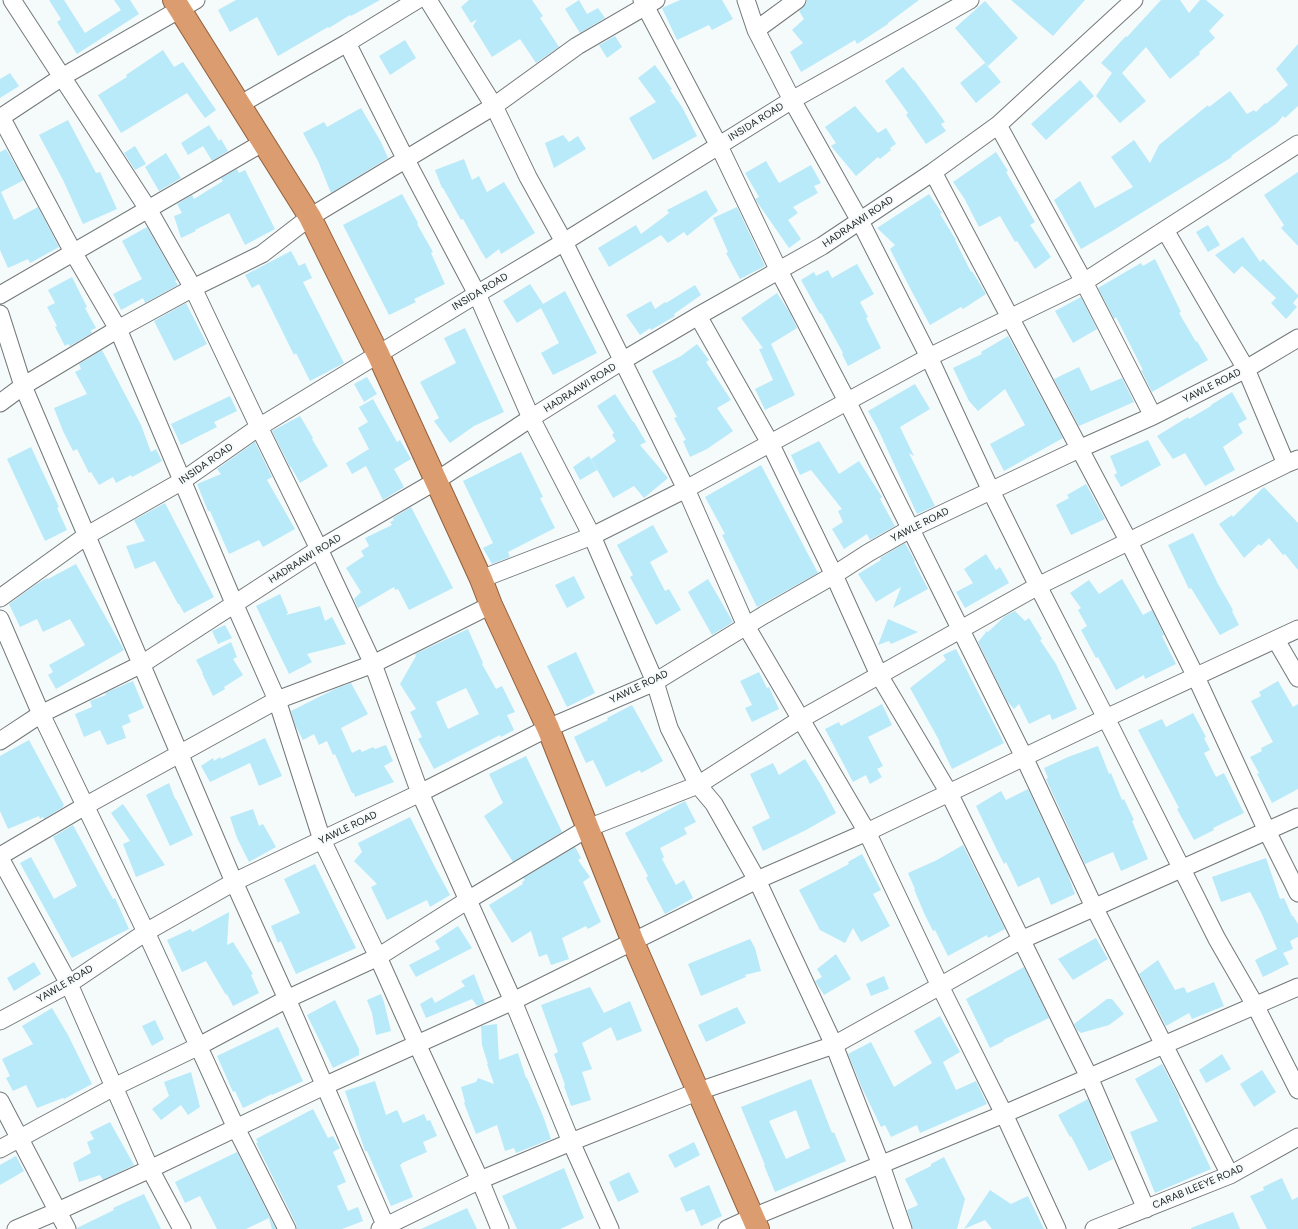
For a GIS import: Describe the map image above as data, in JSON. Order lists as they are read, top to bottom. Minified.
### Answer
{"streets":{"street":["INSIDA ROAD","HADRAAWI ROAD","YAWLE ROAD","CARAB ILEEYE ROAD"]}}
